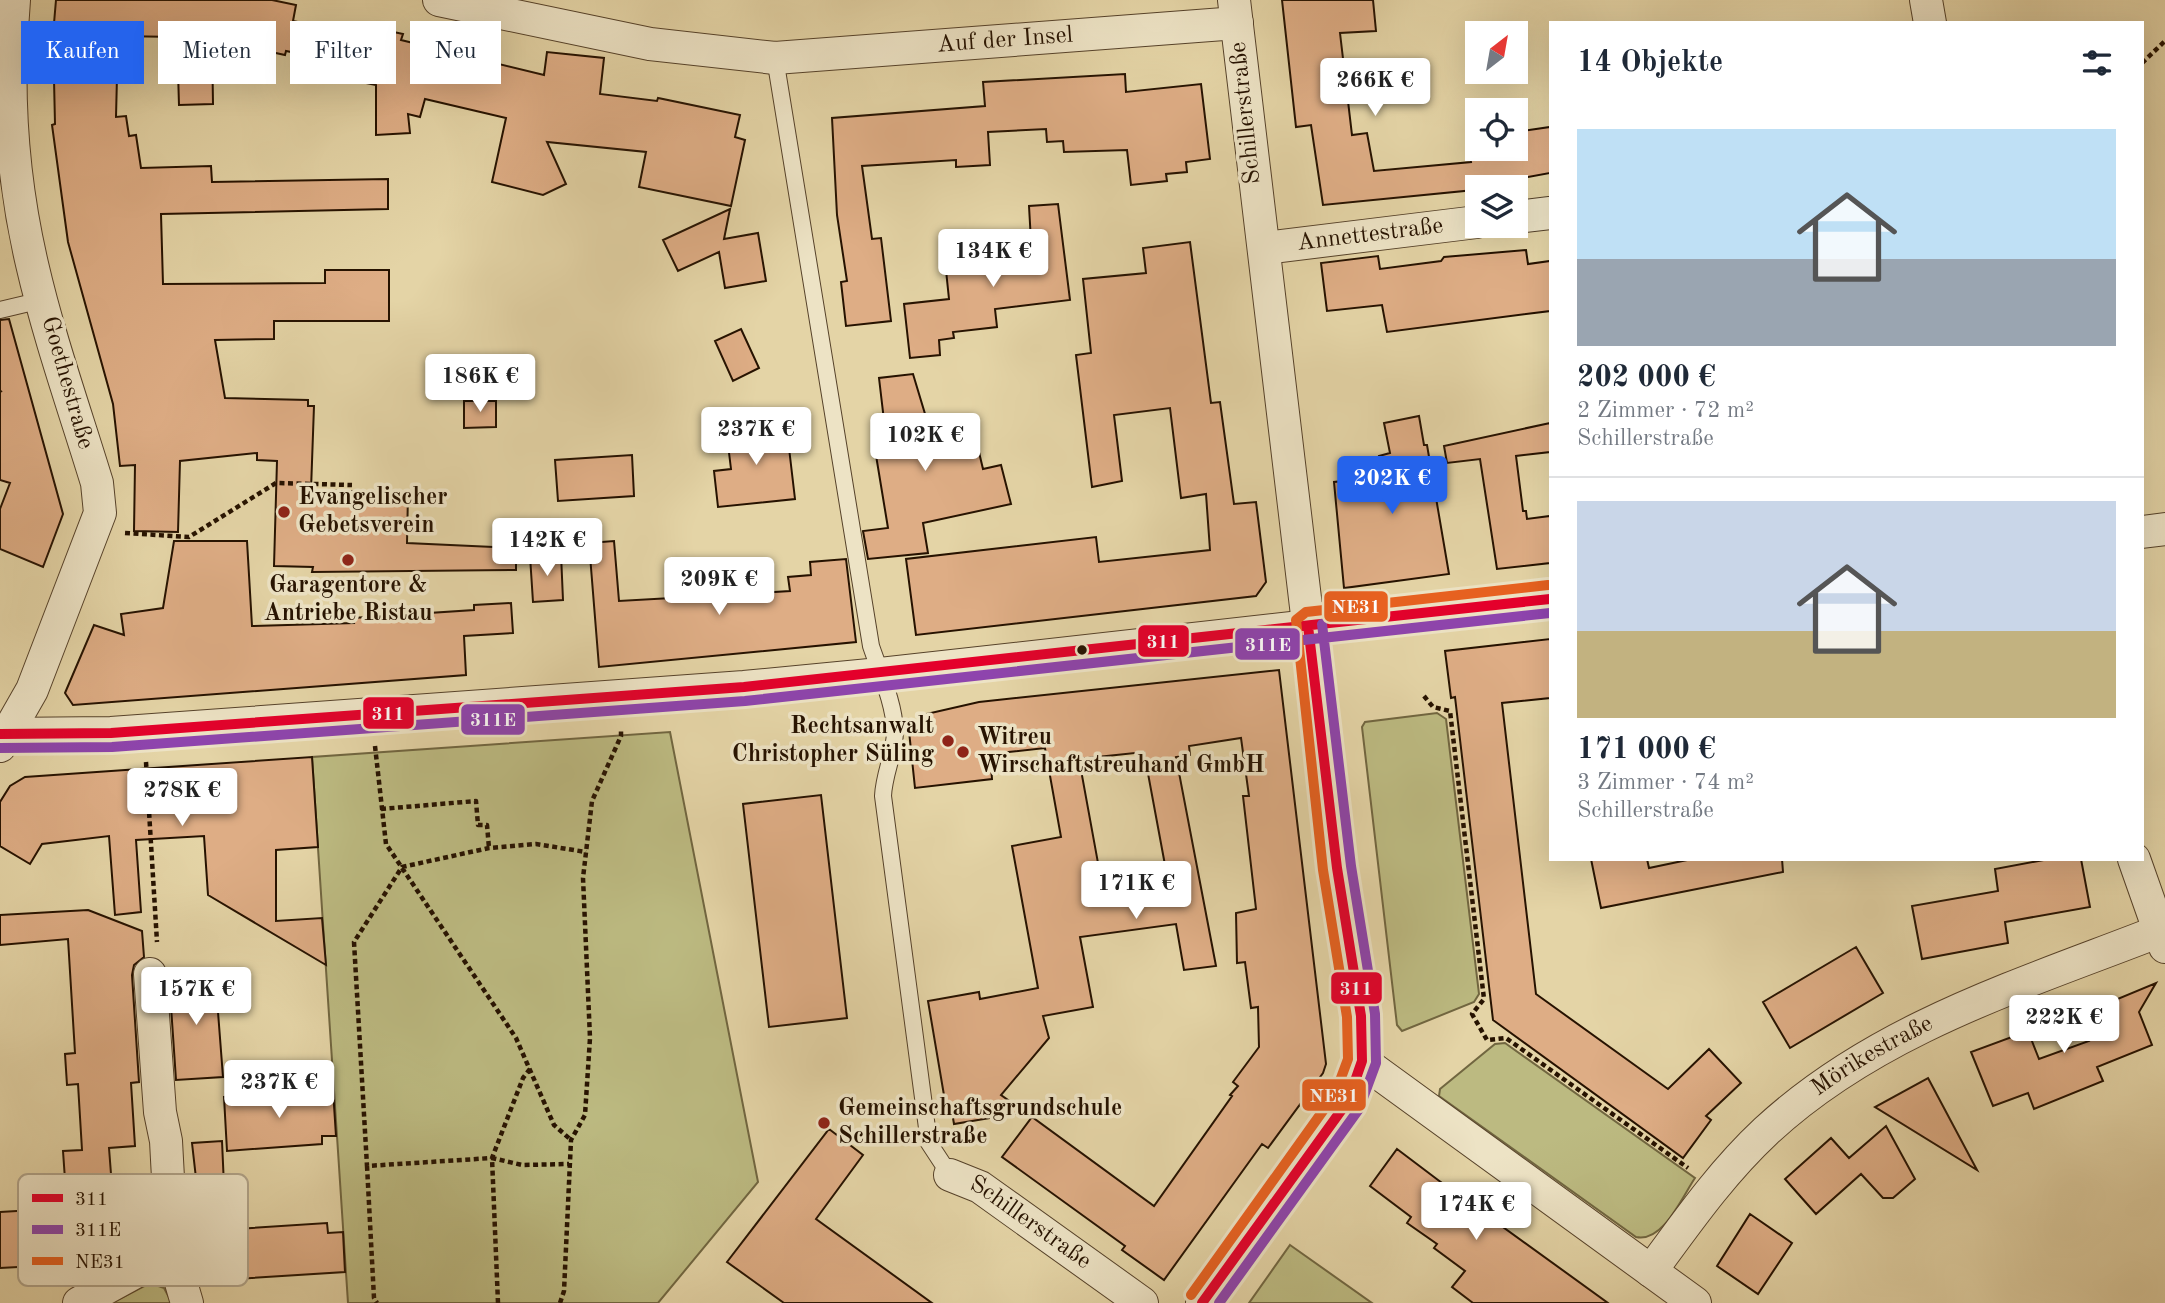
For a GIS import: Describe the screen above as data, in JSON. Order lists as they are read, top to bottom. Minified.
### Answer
{"streets":{"street":["Auf der Insel","Schillerstraße","Annettestraße","Goethestraße","Mörikestraße"]},"crossings":[["Auf der Insel","Schillerstraße"],["Schillerstraße","Annettestraße"]],"places":["Evangelischer Gebetsverein","Garagentore & Antriebe Ristau","Rechtsanwalt Christopher Süling","Witreu Wirschaftstreuhand GmbH","Gemeinschaftsgrundschule Schillerstraße"],"lines":["transit line NE31","transit line 311","transit line 311E"],"legend":["311","311E","NE31"],"north":"top right","page":{"chip":["Kaufen","Mieten","Filter","Neu"],"heading":"14 Objekte","price":["266K €","134K €","186K €","237K €","102K €","202K €","142K €","209K €","278K €","171K €","157K €","222K €","237K €","174K €"],"list":[{"name":"202 000 €","note":"2 Zimmer · 72 m² · Schillerstraße"},{"name":"171 000 €","note":"3 Zimmer · 74 m² · Schillerstraße"}]}}
